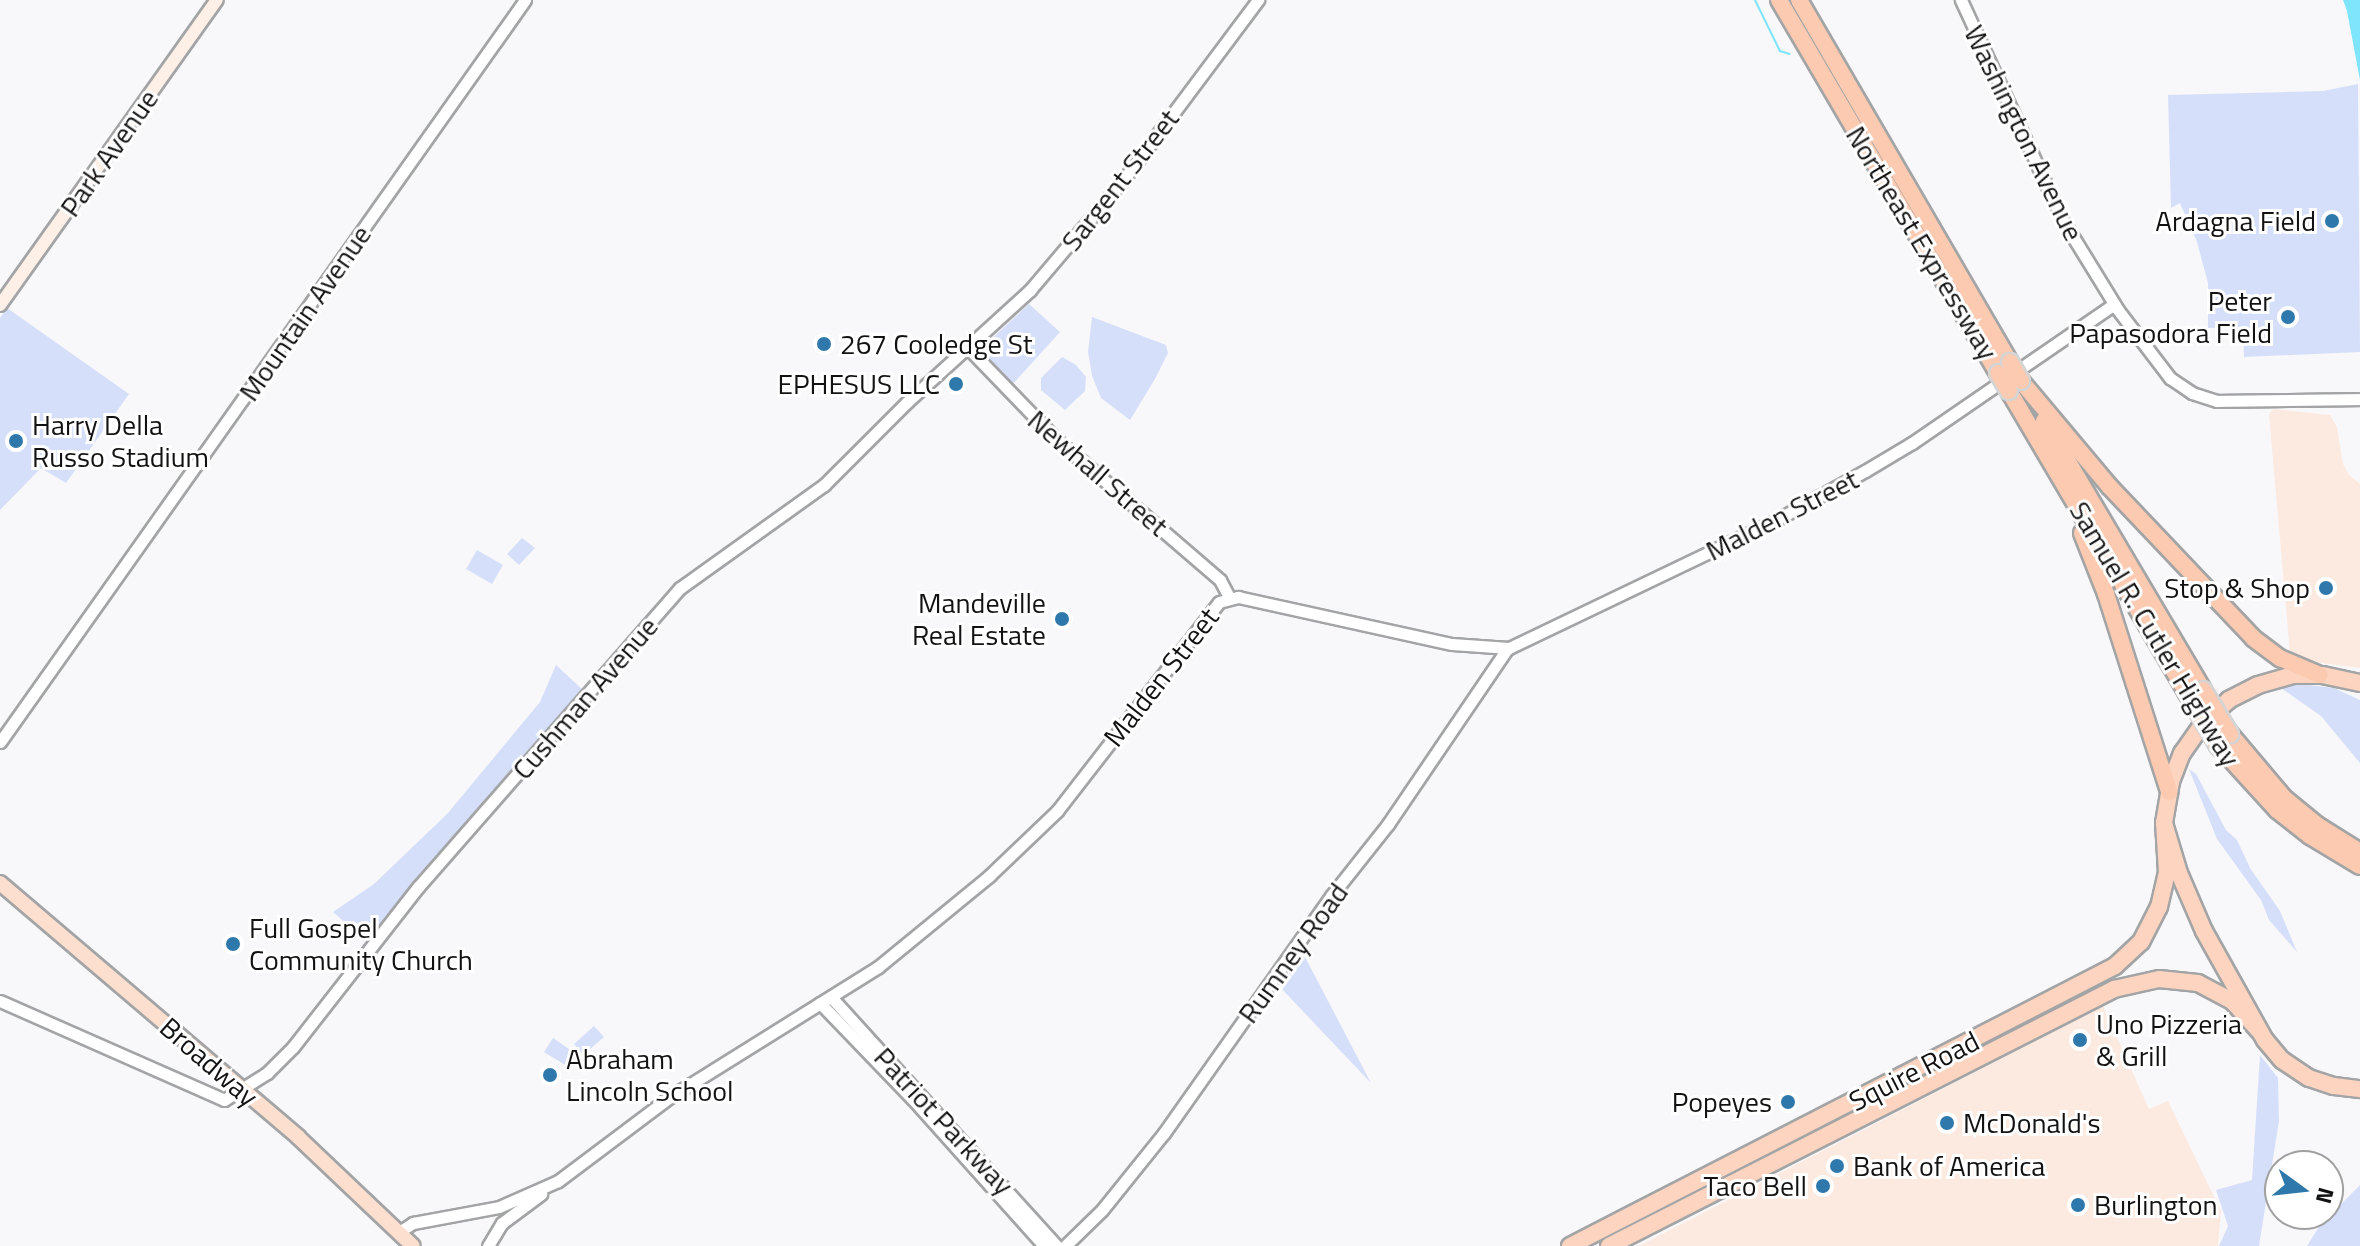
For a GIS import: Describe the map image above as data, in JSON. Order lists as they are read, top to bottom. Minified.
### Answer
{"streets":{"highway":["Northeast Expressway","Samuel R. Cutler Highway","Squire Road"],"main road":["Park Avenue","Broadway"],"street":["Washington Avenue","Sargent Street","Mountain Avenue","Newhall Street","Malden Street","Cushman Avenue","Rumney Road","Patriot Parkway"]},"crossings":[["Washington Avenue","Malden Street"],["Sargent Street","Newhall Street"],["Sargent Street","Cushman Avenue"],["Northeast Expressway","Samuel R. Cutler Highway"],["Newhall Street","Malden Street"],["Newhall Street","Cushman Avenue"],["Malden Street","Rumney Road"],["Malden Street","Broadway"],["Malden Street","Patriot Parkway"],["Cushman Avenue","Broadway"]],"places":["Ardagna Field","Peter Papasodora Field","267 Cooledge St","EPHESUS LLC","Harry Della Russo Stadium","Stop & Shop","Mandeville Real Estate","Full Gospel Community Church","Uno Pizzeria & Grill","Abraham Lincoln School","Popeyes","McDonald's","Bank of America","Taco Bell","Burlington"],"north":"right"}
